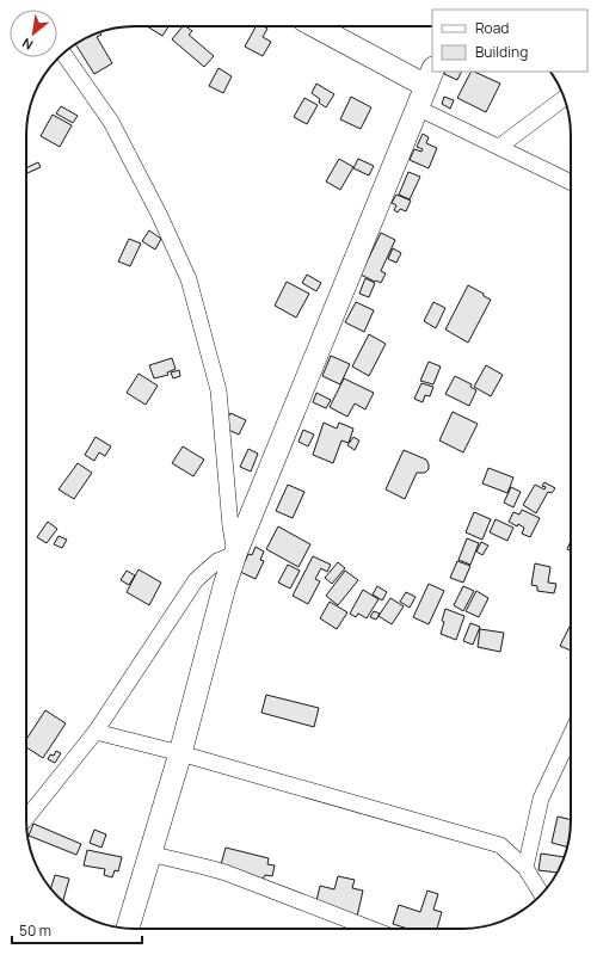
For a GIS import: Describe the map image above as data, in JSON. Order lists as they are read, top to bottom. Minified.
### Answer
{"legend":["Road","Building"],"scale_bar":"50 m","north":"bottom left"}
